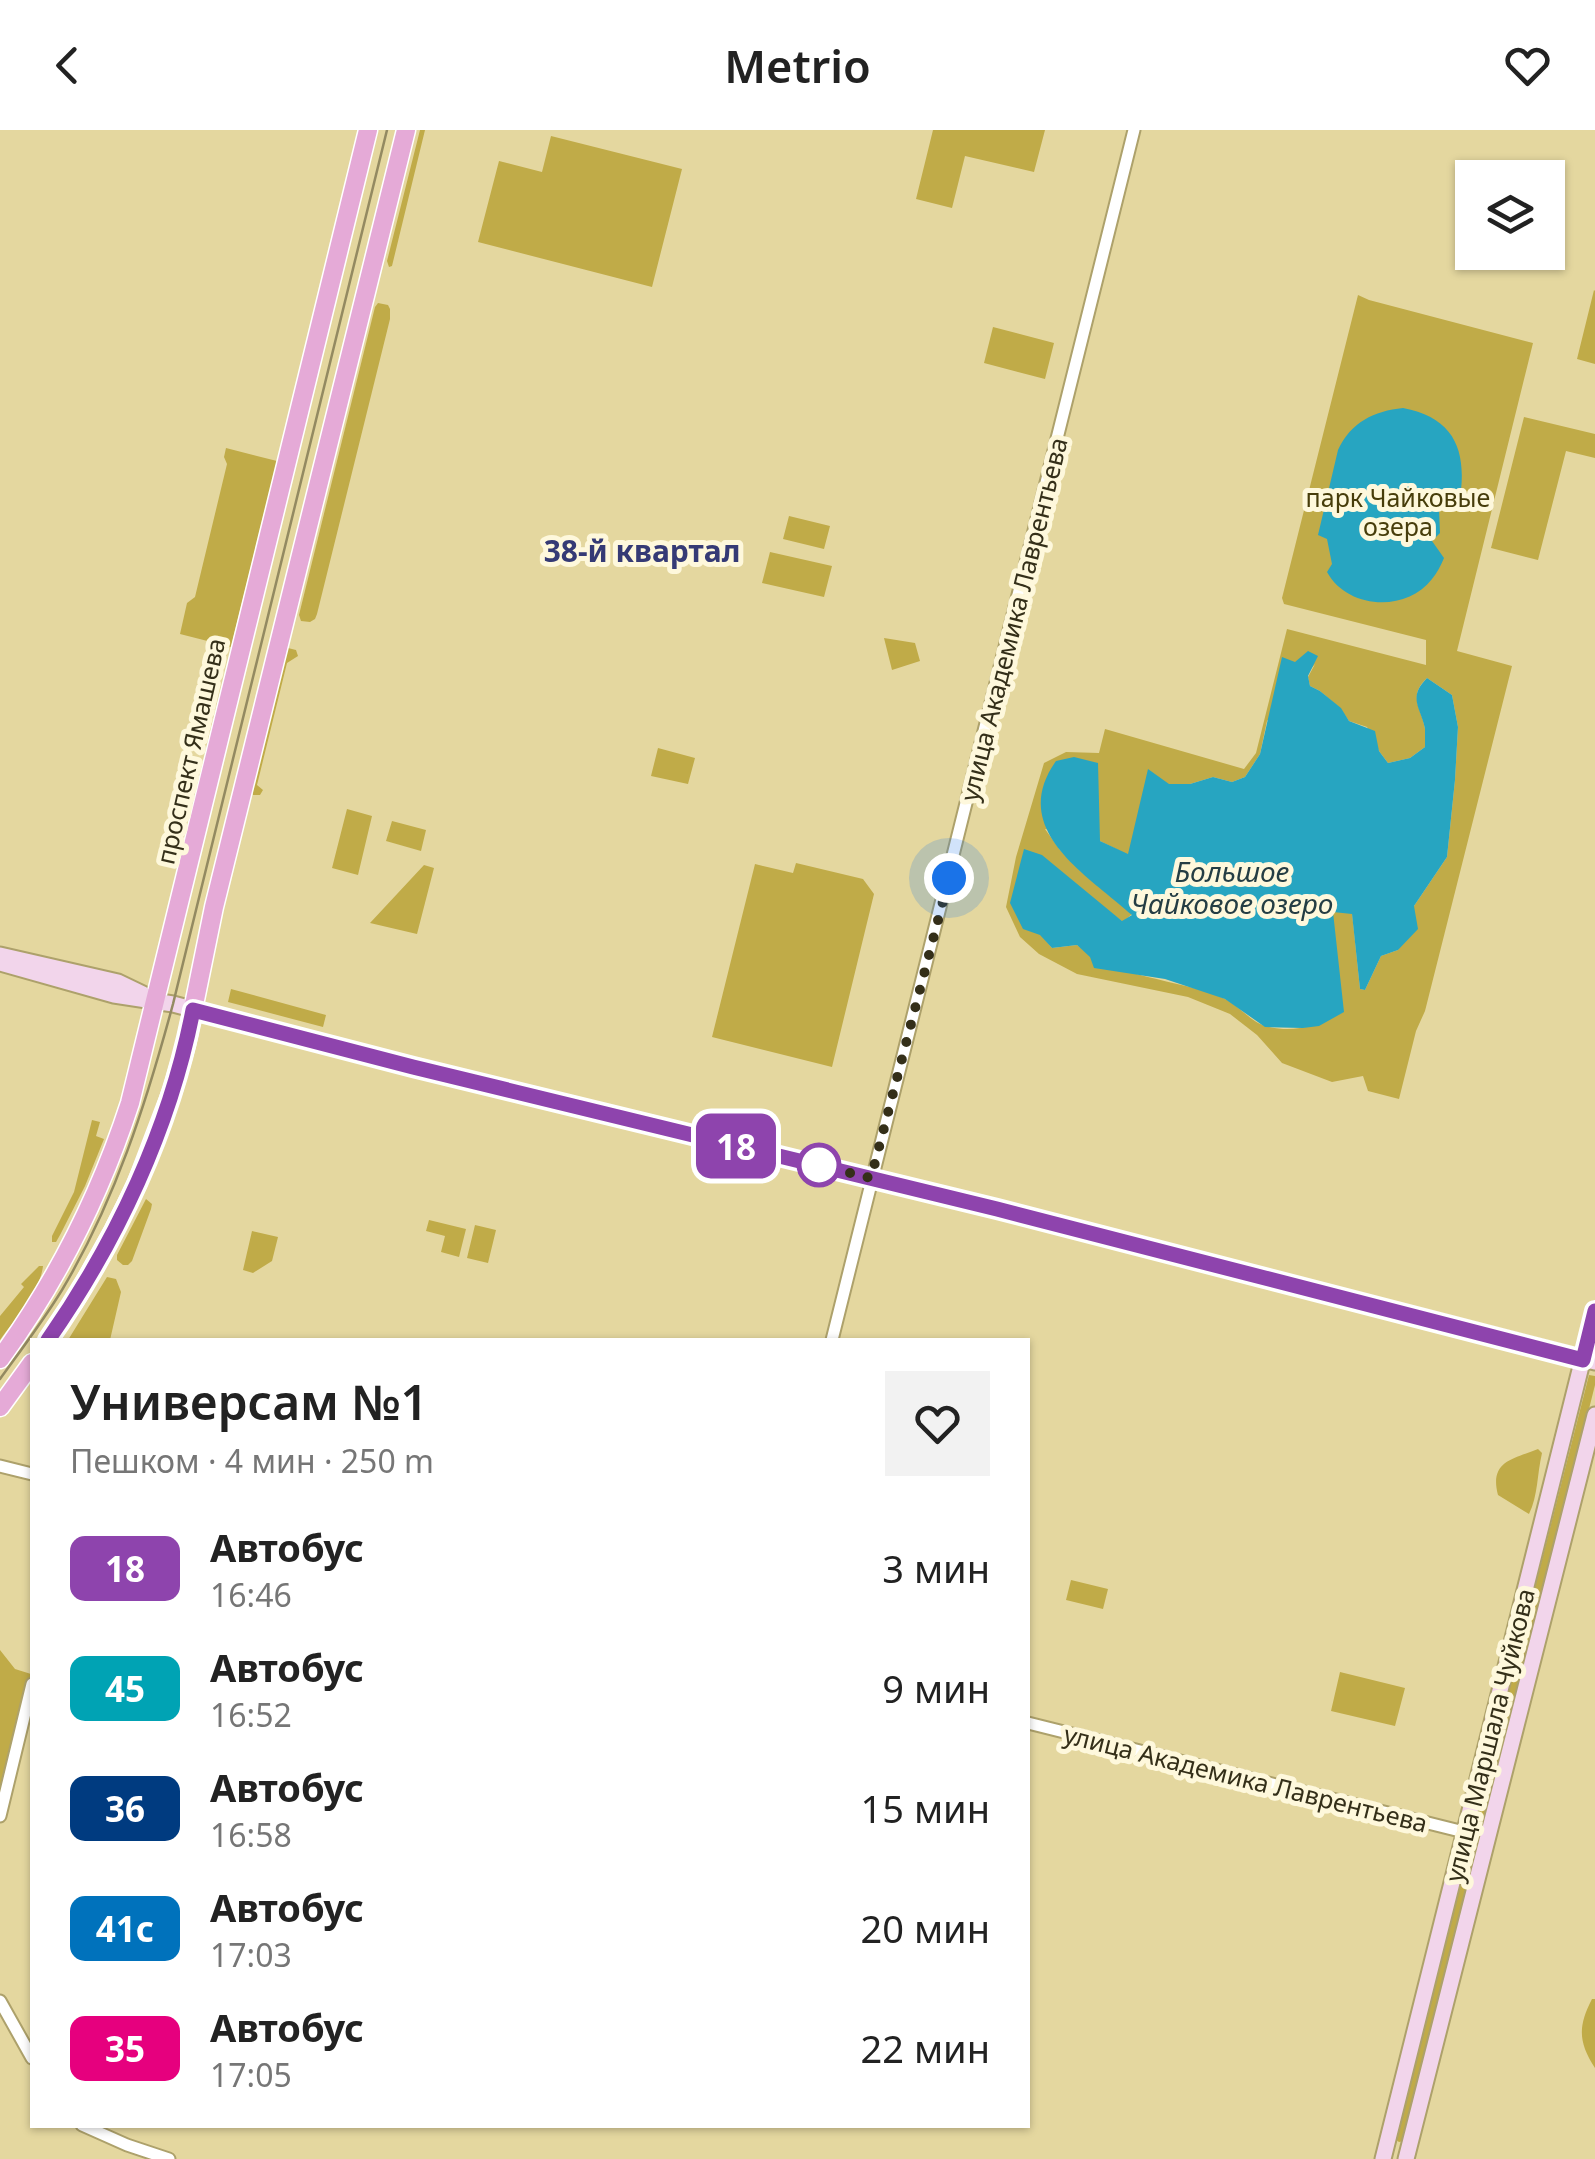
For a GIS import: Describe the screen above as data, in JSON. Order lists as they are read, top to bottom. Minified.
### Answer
{"streets":{"main road":["проспект Ямашева"],"street":["улица Академика Лаврентьева","улица Маршала Чуйкова"]},"crossings":[["улица Академика Лаврентьева","улица Маршала Чуйкова"]],"districts":["38-й квартал"],"water":["Большое Чайковое озеро"],"parks":["парк Чайковые озера"],"lines":["bus line 18"],"page":{"header":"Metrio","on_map":"18","heading":["Универсам №1","Пешком · 4 мин · 250 m"],"list":[{"mark":"18","name":"Автобус","note":"16:46","value":"3 мин"},{"mark":"45","name":"Автобус","note":"16:52","value":"9 мин"},{"mark":"36","name":"Автобус","note":"16:58","value":"15 мин"},{"mark":"41с","name":"Автобус","note":"17:03","value":"20 мин"},{"mark":"35","name":"Автобус","note":"17:05","value":"22 мин"}]}}
